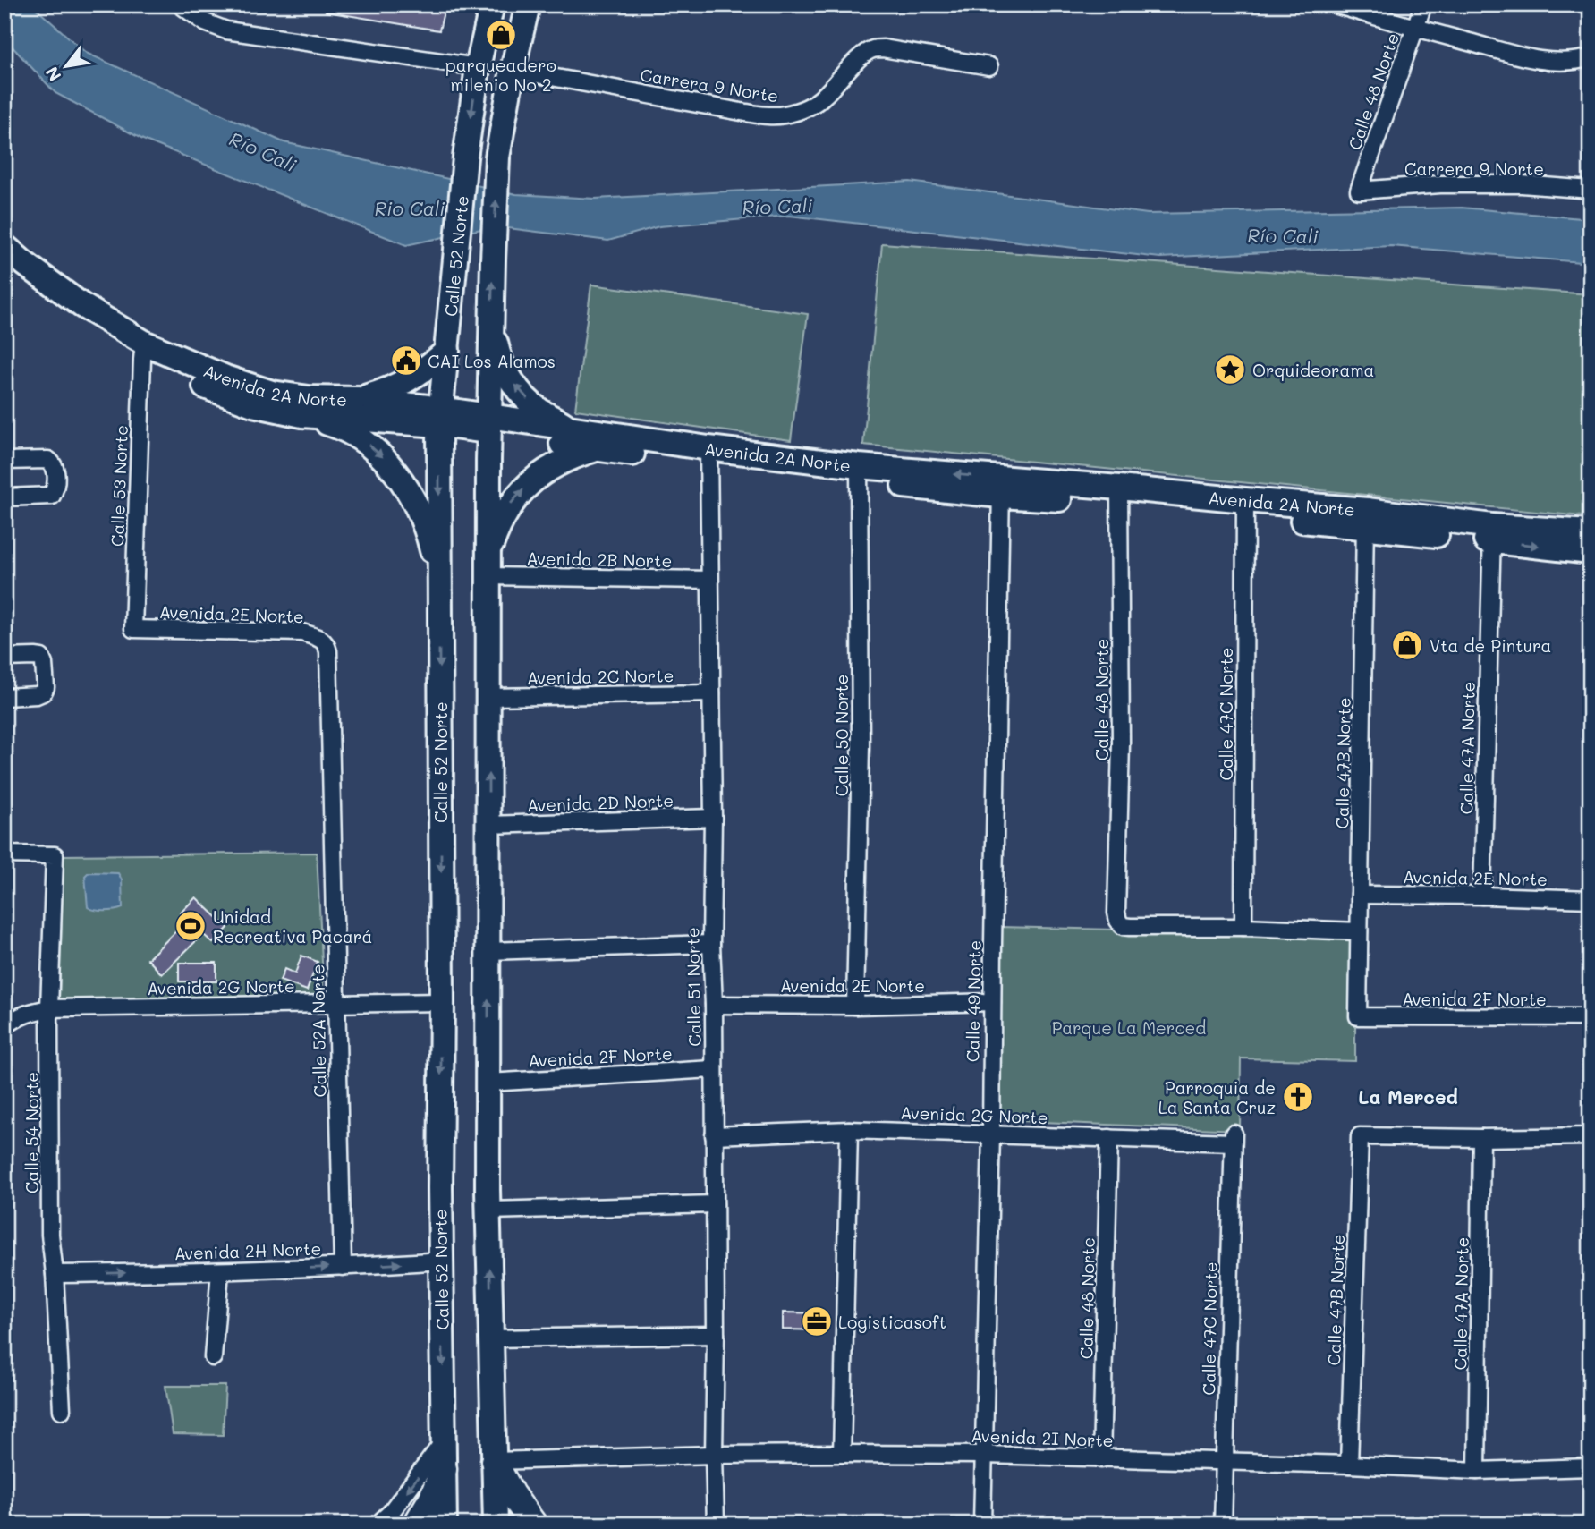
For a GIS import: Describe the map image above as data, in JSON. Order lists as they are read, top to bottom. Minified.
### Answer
{"streets":{"main road":["Calle 52 Norte","Avenida 2A Norte"],"street":["Carrera 9 Norte","Calle 48 Norte","Calle 53 Norte","Avenida 2B Norte","Avenida 2E Norte","Avenida 2C Norte","Calle 47C Norte","Calle 50 Norte","Calle 47A Norte","Calle 47B Norte","Avenida 2D Norte","Avenida 2G Norte","Calle 51 Norte","Avenida 2F Norte","Calle 49 Norte","Calle 52A Norte","Calle 54 Norte","Avenida 2H Norte","Avenida 2I Norte"]},"crossings":[["Carrera 9 Norte","Calle 48 Norte"],["Carrera 9 Norte","Calle 52 Norte"],["Calle 48 Norte","Avenida 2A Norte"],["Calle 48 Norte","Calle 47C Norte"],["Calle 48 Norte","Avenida 2G Norte"],["Calle 48 Norte","Avenida 2I Norte"],["Calle 52 Norte","Avenida 2A Norte"],["Calle 52 Norte","Avenida 2B Norte"],["Calle 52 Norte","Avenida 2C Norte"],["Calle 52 Norte","Avenida 2D Norte"],["Calle 52 Norte","Avenida 2G Norte"],["Calle 52 Norte","Avenida 2F Norte"],["Calle 52 Norte","Avenida 2H Norte"],["Calle 52 Norte","Avenida 2I Norte"],["Avenida 2A Norte","Calle 53 Norte"],["Avenida 2A Norte","Calle 47C Norte"],["Avenida 2A Norte","Calle 50 Norte"],["Avenida 2A Norte","Calle 47A Norte"],["Avenida 2A Norte","Calle 47B Norte"],["Avenida 2A Norte","Calle 51 Norte"],["Avenida 2A Norte","Calle 49 Norte"],["Calle 53 Norte","Avenida 2E Norte"],["Avenida 2B Norte","Calle 51 Norte"],["Avenida 2E Norte","Calle 50 Norte"],["Avenida 2E Norte","Calle 47A Norte"],["Avenida 2E Norte","Calle 47B Norte"],["Avenida 2E Norte","Calle 51 Norte"],["Avenida 2E Norte","Calle 49 Norte"],["Avenida 2E Norte","Calle 52A Norte"],["Avenida 2C Norte","Calle 51 Norte"],["Calle 47C Norte","Avenida 2G Norte"],["Calle 47C Norte","Avenida 2I Norte"],["Calle 47A Norte","Calle 47B Norte"],["Calle 47A Norte","Avenida 2I Norte"],["Calle 47B Norte","Avenida 2F Norte"],["Calle 47B Norte","Avenida 2I Norte"],["Avenida 2D Norte","Calle 51 Norte"],["Avenida 2G Norte","Calle 51 Norte"],["Avenida 2G Norte","Calle 49 Norte"],["Avenida 2G Norte","Calle 52A Norte"],["Avenida 2G Norte","Calle 54 Norte"],["Calle 51 Norte","Avenida 2F Norte"],["Calle 51 Norte","Avenida 2I Norte"],["Calle 49 Norte","Avenida 2I Norte"],["Calle 52A Norte","Avenida 2H Norte"],["Calle 54 Norte","Avenida 2H Norte"]],"one_way":["Avenida 2H Norte"],"districts":["La Merced"],"water":["Río Cali","Rio Cali"],"parks":["Parque La Merced"],"places":{"shop":["parqueadero milenio No 2","Vta de Pintura"],"public building":["CAI Los Alamos"],"place":["Orquideorama"],"sports":["Unidad Recreativa Pacará"],"church":["Parroquia de La Santa Cruz"],"office":["Logisticasoft"]},"north":"bottom left"}
